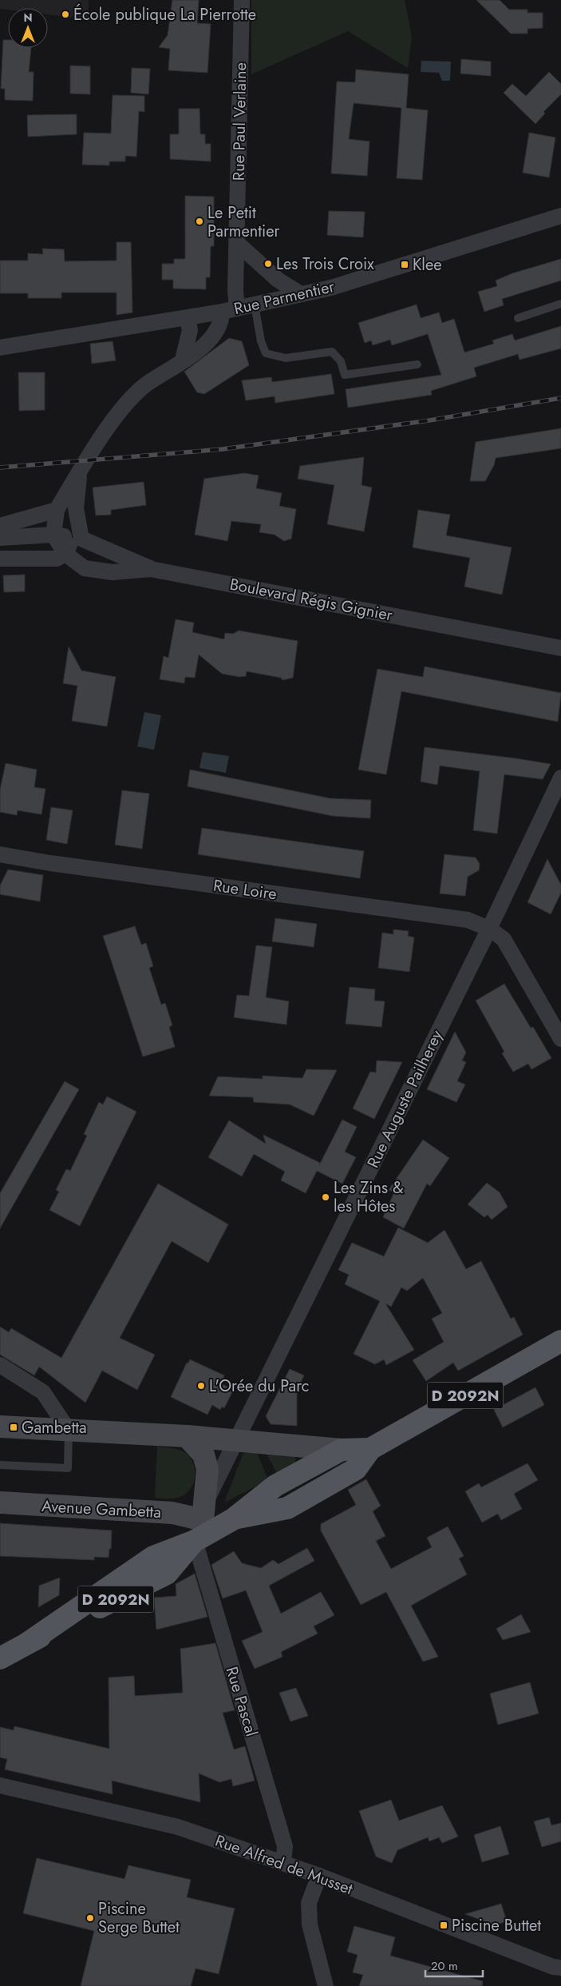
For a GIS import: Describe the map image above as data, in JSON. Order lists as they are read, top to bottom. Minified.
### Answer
{"streets":{"main road":["D 2092N","Avenue Gambetta"],"street":["Rue Paul Verlaine","Rue Parmentier","Boulevard Régis Gignier","Rue Loire","Rue Auguste Pailherey","Rue Pascal","Rue Alfred de Musset"]},"crossings":[["Rue Paul Verlaine","Rue Parmentier"],["Rue Loire","Rue Auguste Pailherey"],["D 2092N","Avenue Gambetta"],["D 2092N","Rue Pascal"],["Avenue Gambetta","Rue Pascal"],["Rue Pascal","Rue Alfred de Musset"]],"places":{"other":["École publique La Pierrotte","Le Petit Parmentier","Les Trois Croix","Les Zins & les Hôtes","L'Orée du Parc","Piscine Serge Buttet"],"transit":["Klee","Gambetta","Piscine Buttet"]},"scale_bar":"20 m","north":"top"}
